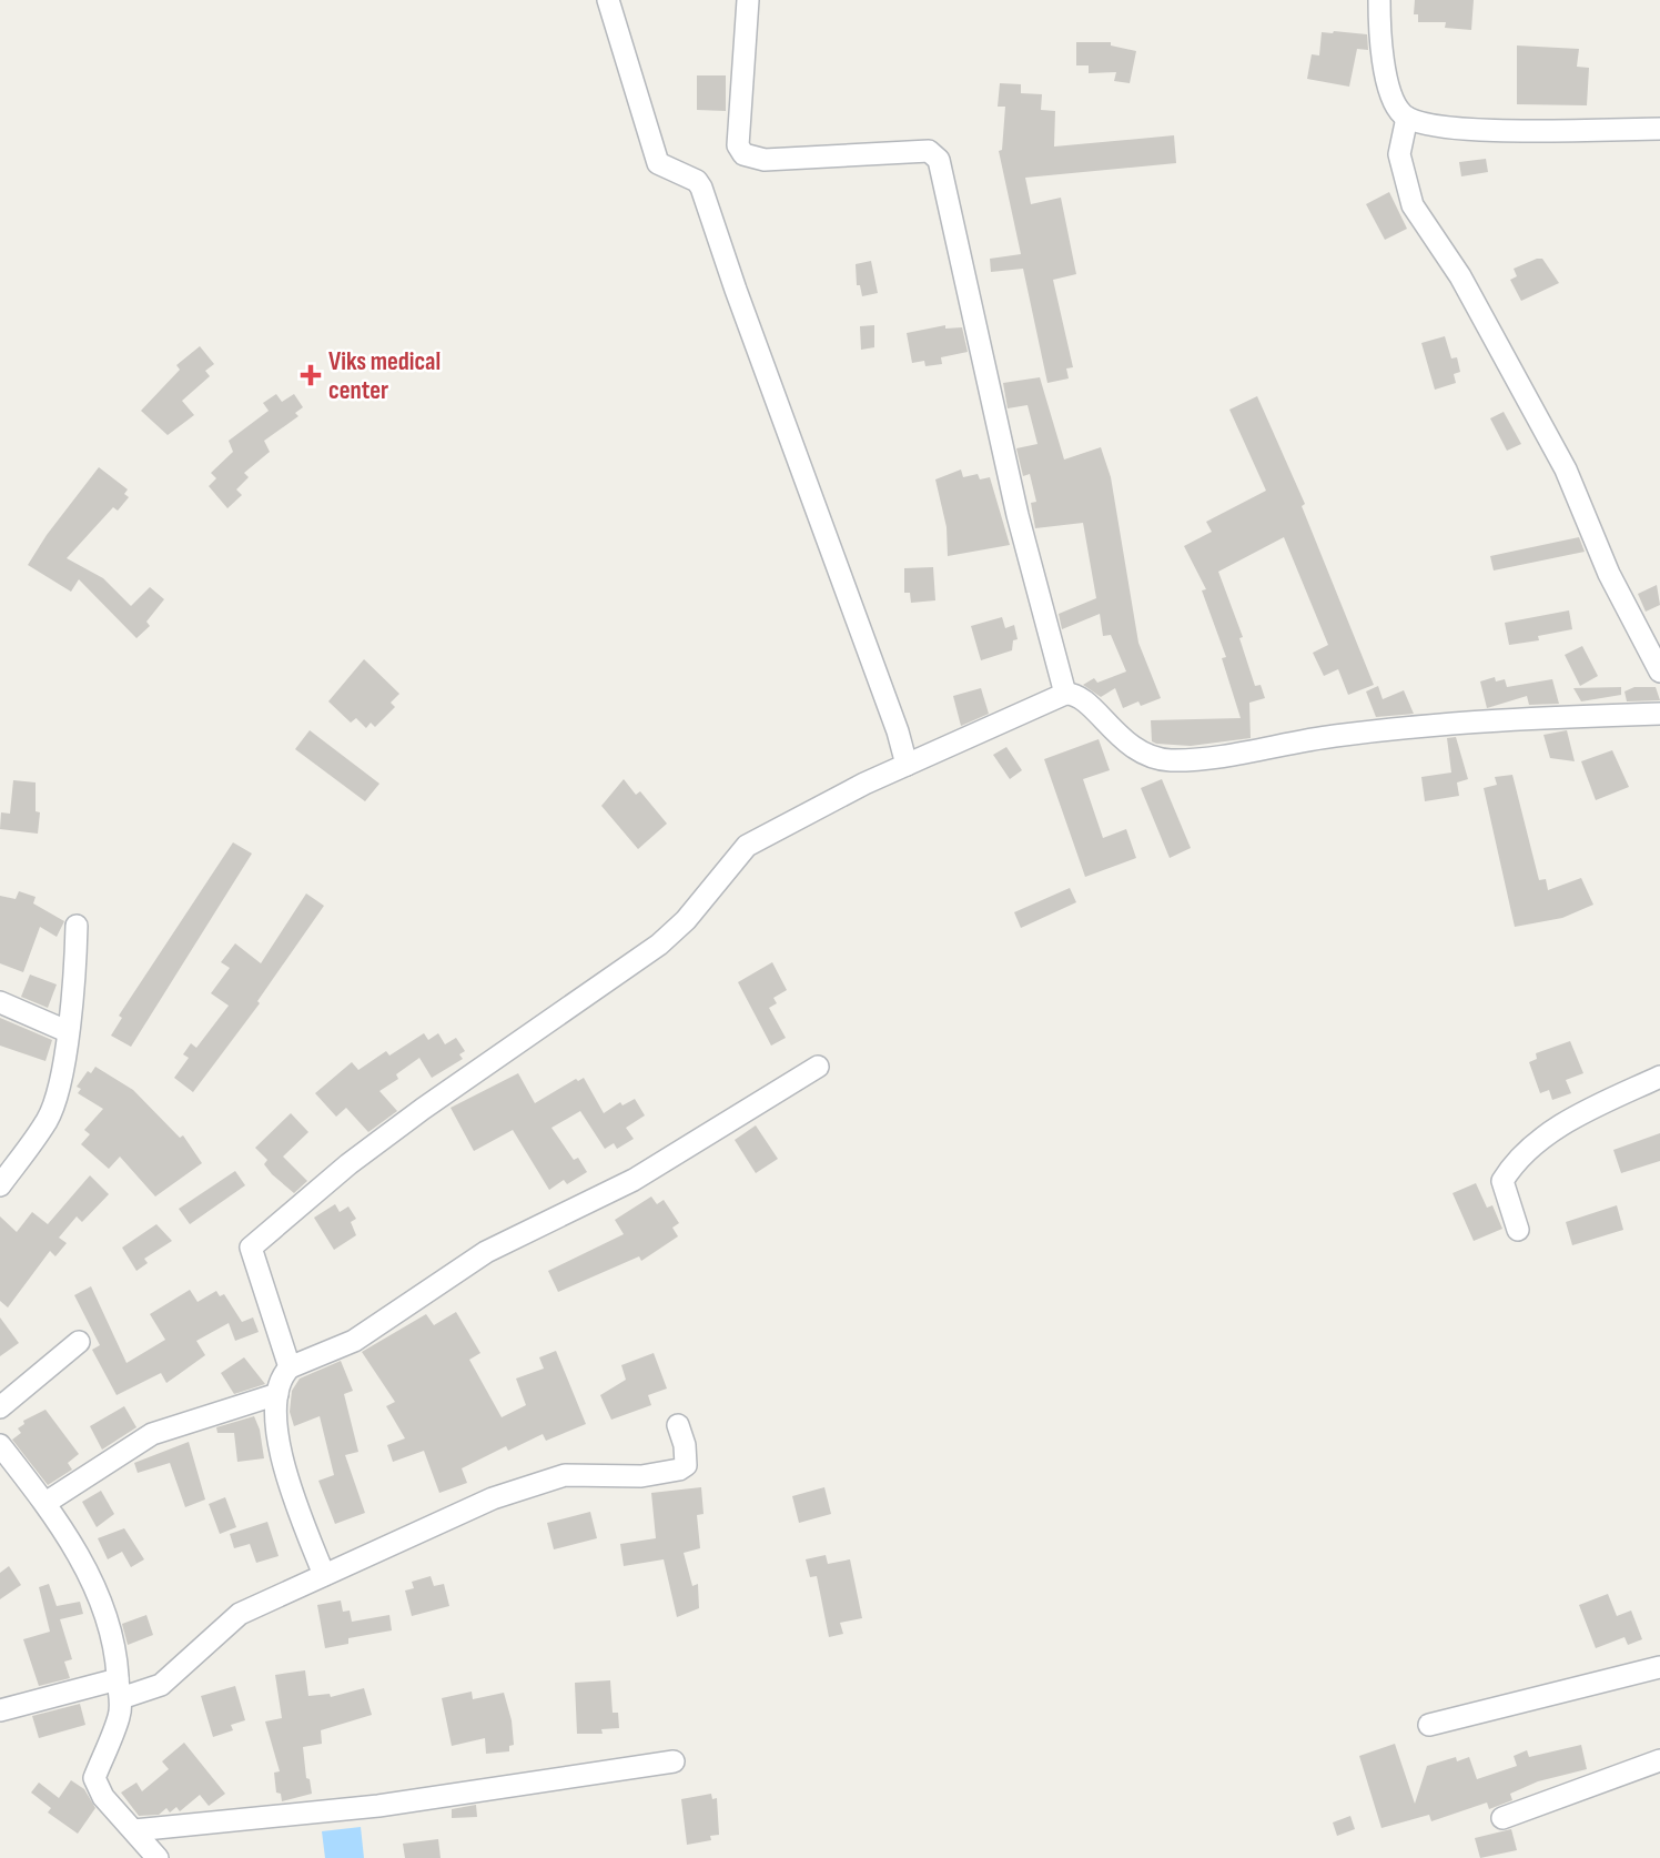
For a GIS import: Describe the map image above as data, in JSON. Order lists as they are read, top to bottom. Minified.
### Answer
{"places":{"health":["Viks medical center"]}}
